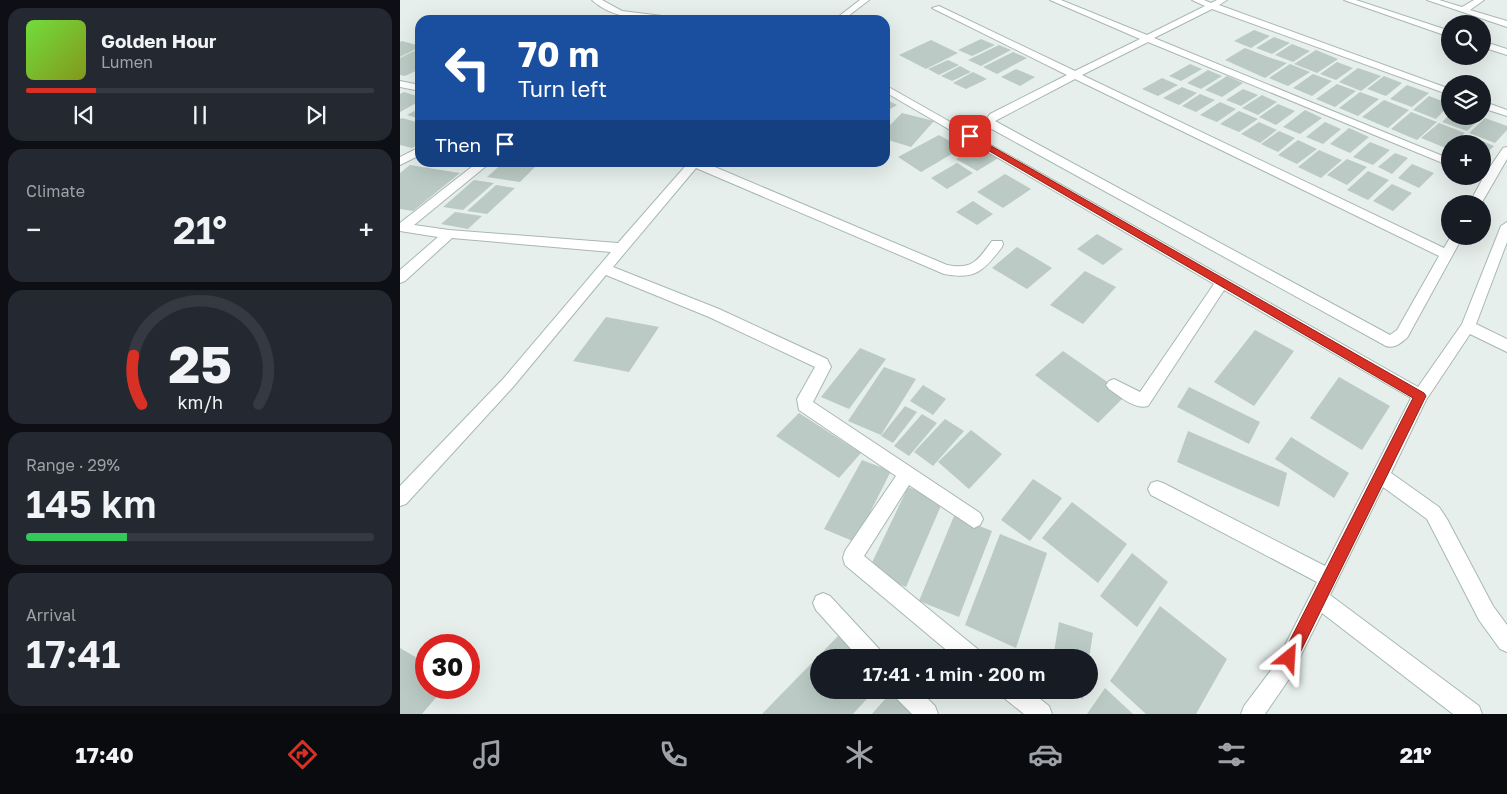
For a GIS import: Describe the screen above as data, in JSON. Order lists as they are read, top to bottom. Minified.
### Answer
{"page":{"map_buttons":["+","−"],"turn":["70 m","Turn left"],"song":["Golden Hour","Lumen"],"then":"Then","tile":["Climate",["Range · 29%","145 km"],["Arrival","17:41"]],"heat":["−","21°","+"],"limit":"30","trip":"17:41 · 1 min · 200 m","tabs":["17:40","21°"],"gauge":["25","km/h"]}}
